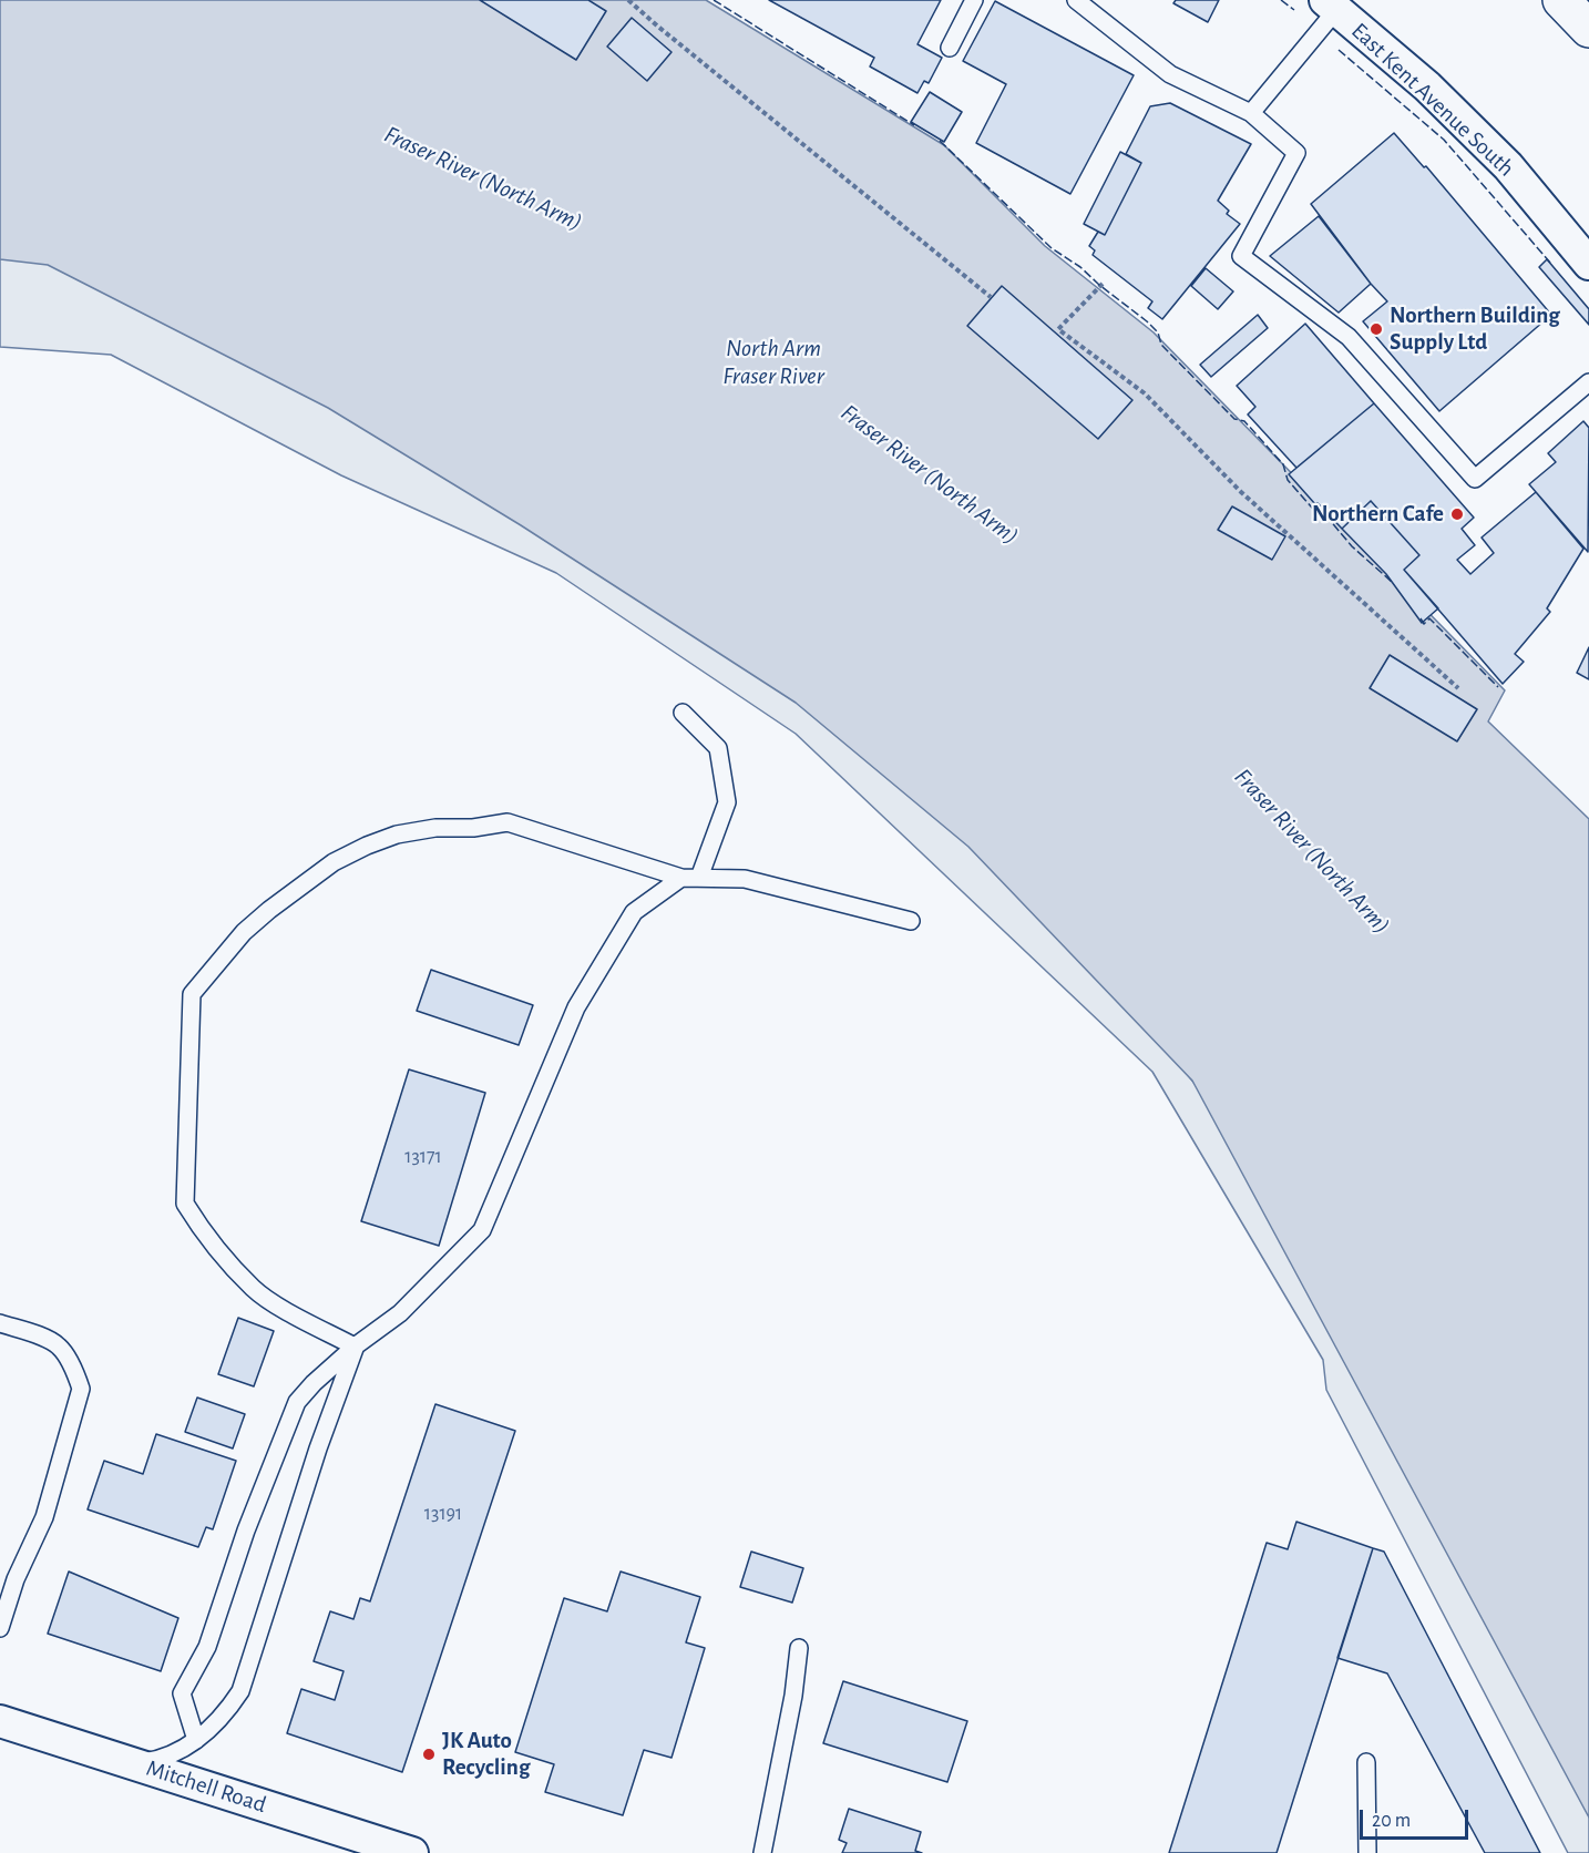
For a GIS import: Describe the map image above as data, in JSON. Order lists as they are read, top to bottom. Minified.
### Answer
{"streets":{"street":["East Kent Avenue South","Mitchell Road"]},"water":["Fraser River (North Arm)","North Arm Fraser River"],"places":["Northern Building Supply Ltd","Northern Cafe","JK Auto Recycling"],"house_numbers":["13171","13191"],"scale_bar":"20 m"}
